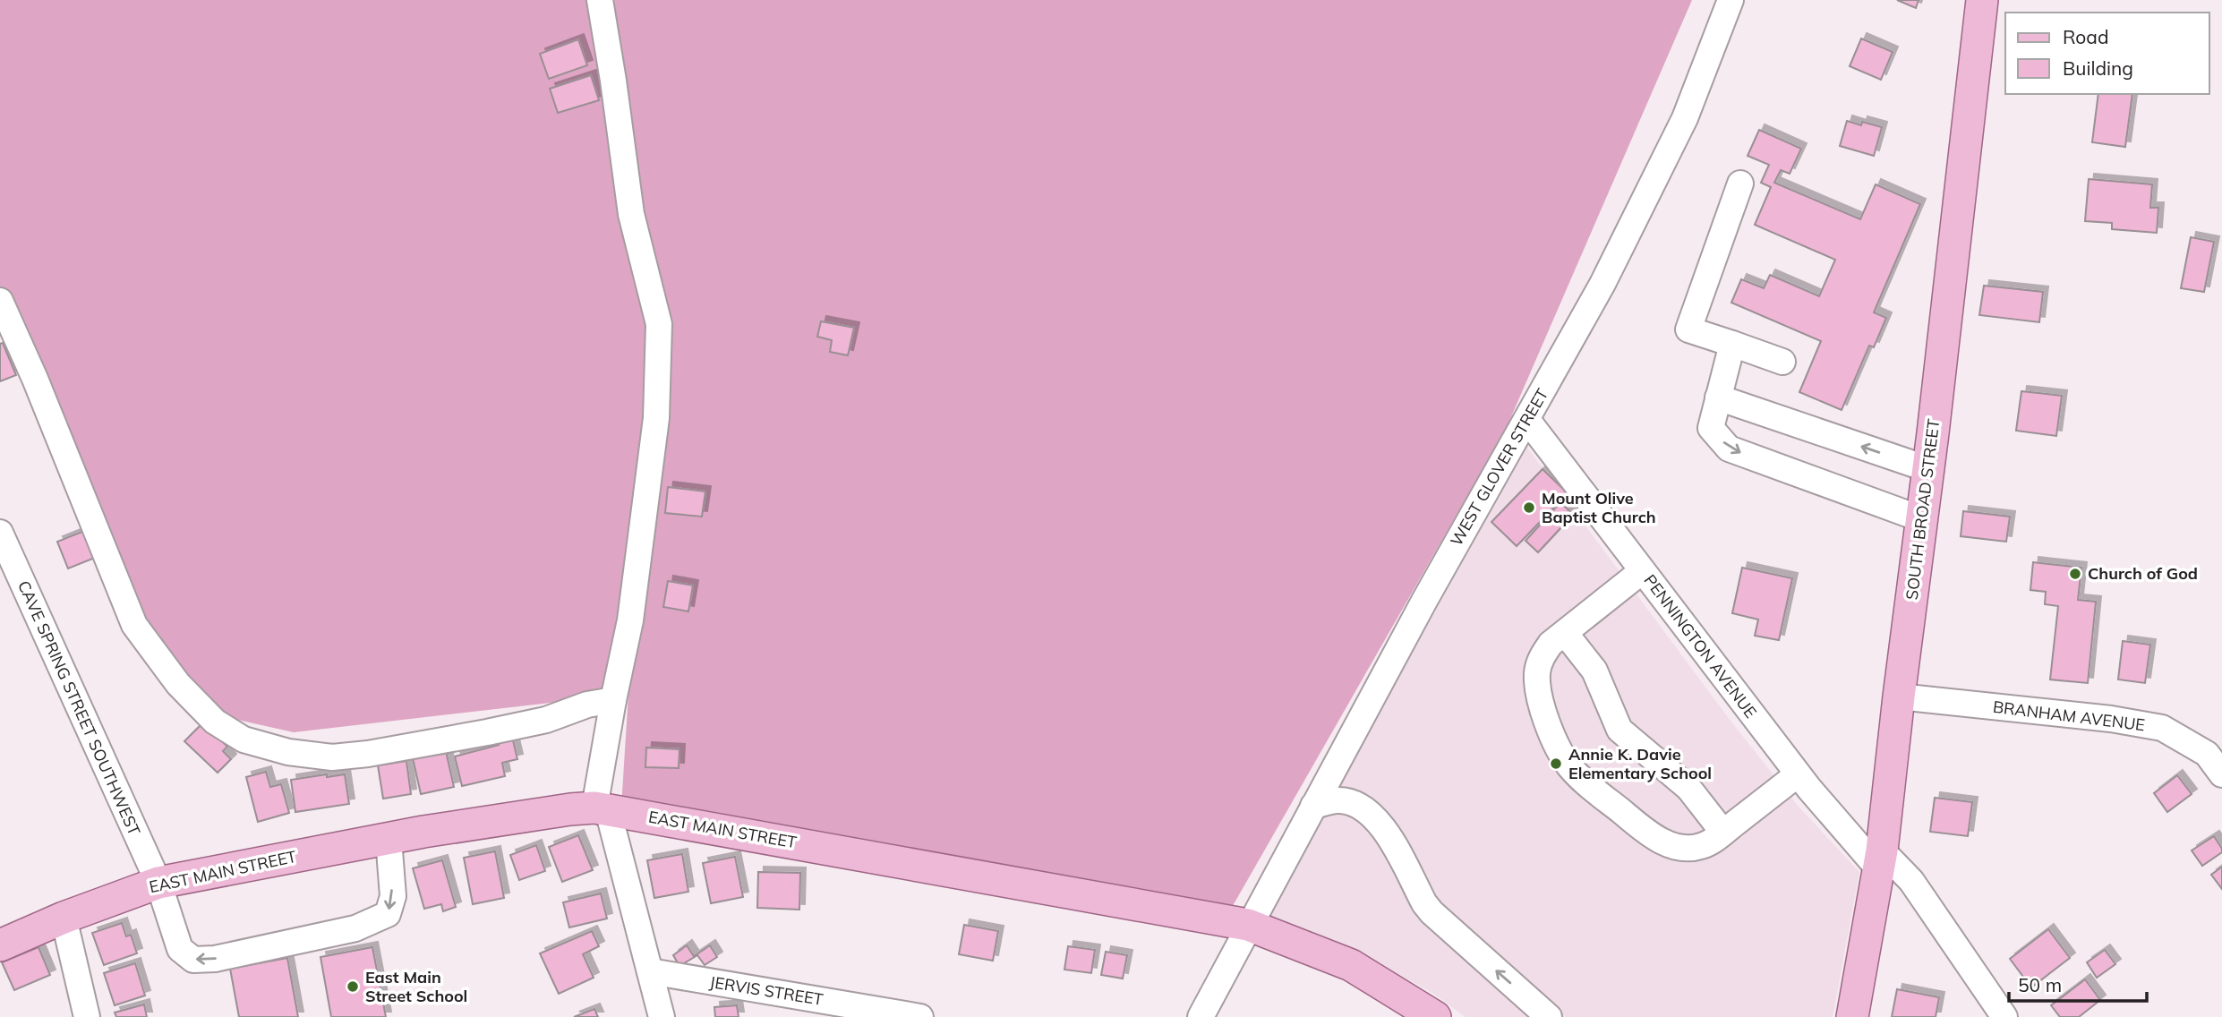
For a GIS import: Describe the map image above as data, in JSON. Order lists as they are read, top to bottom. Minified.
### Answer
{"streets":{"main road":["SOUTH BROAD STREET","EAST MAIN STREET"],"street":["WEST GLOVER STREET","PENNINGTON AVENUE","CAVE SPRING STREET SOUTHWEST","BRANHAM AVENUE","JERVIS STREET"]},"crossings":[["WEST GLOVER STREET","PENNINGTON AVENUE"],["WEST GLOVER STREET","EAST MAIN STREET"],["SOUTH BROAD STREET","PENNINGTON AVENUE"],["SOUTH BROAD STREET","BRANHAM AVENUE"],["CAVE SPRING STREET SOUTHWEST","EAST MAIN STREET"]],"places":["Mount Olive Baptist Church","Church of God","Annie K. Davie Elementary School","East Main Street School"],"legend":["Road","Building"],"scale_bar":"50 m"}
